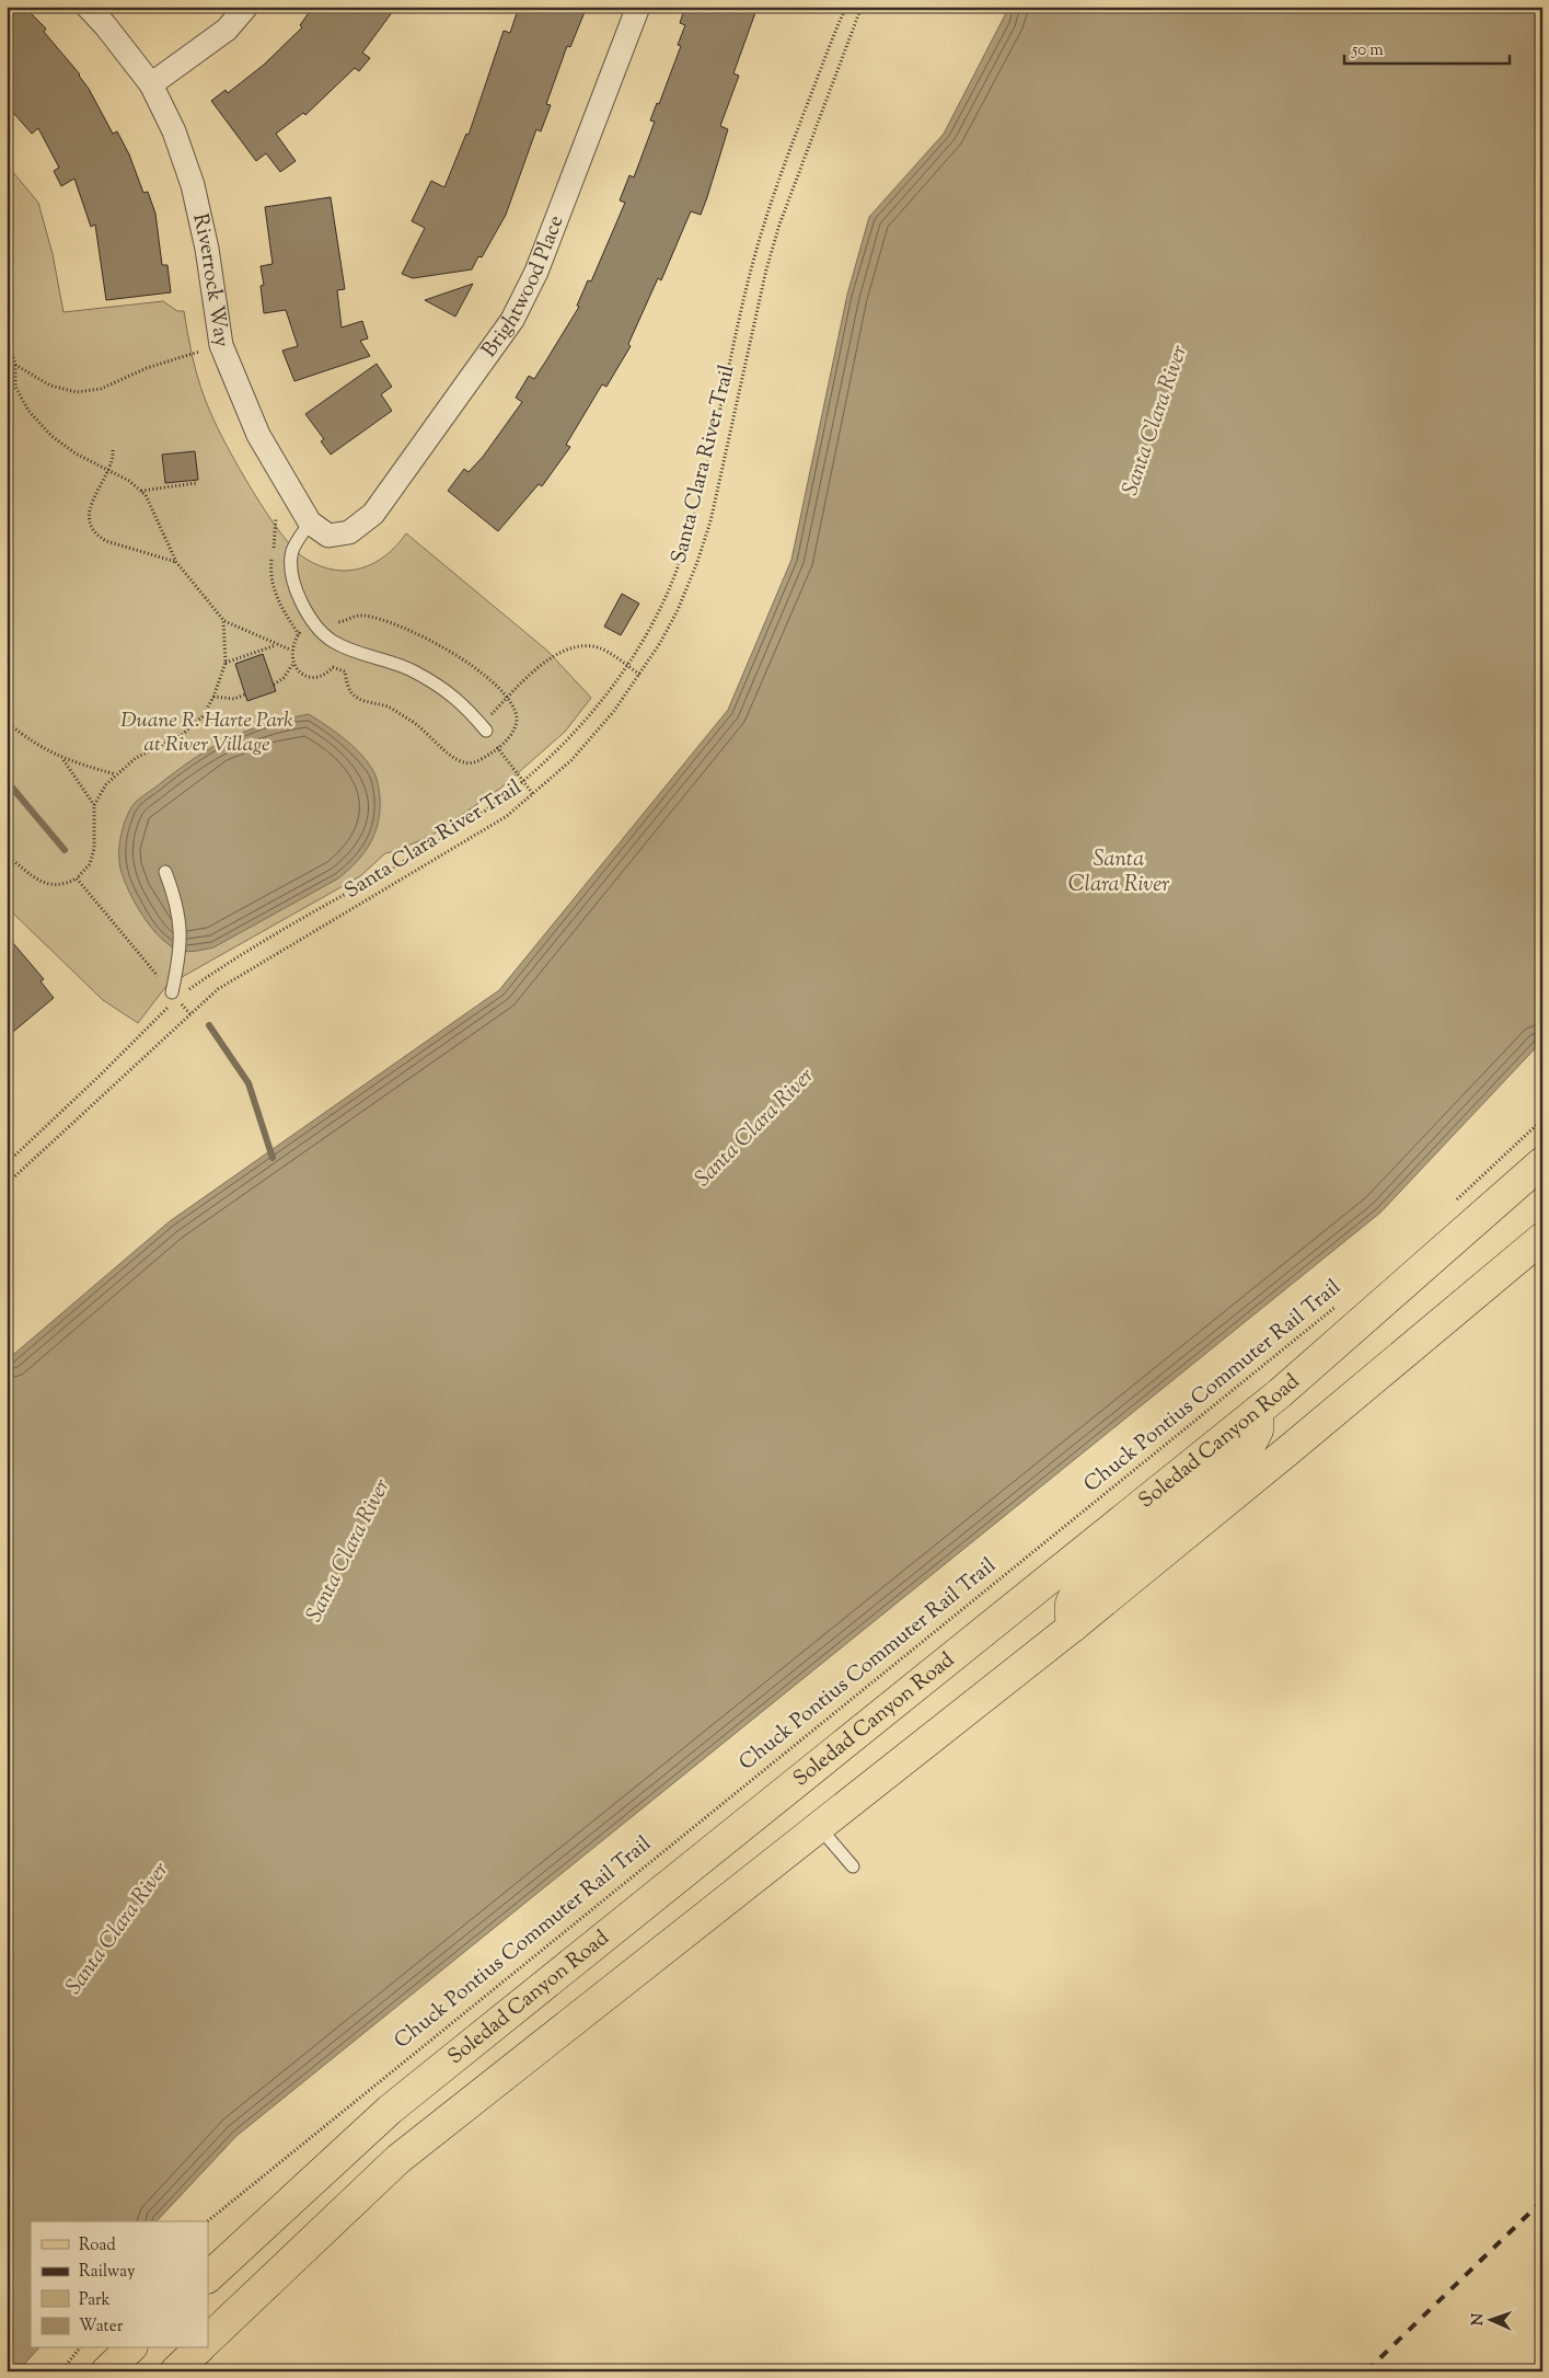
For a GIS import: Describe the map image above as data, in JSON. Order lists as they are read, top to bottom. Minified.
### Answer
{"streets":{"main road":["Soledad Canyon Road"],"street":["Riverrock Way","Brightwood Place"],"path":["Santa Clara River Trail","Chuck Pontius Commuter Rail Trail"]},"crossings":[["Riverrock Way","Brightwood Place"]],"water":["Santa Clara River"],"parks":["Duane R. Harte Park at River Village"],"legend":["Road","Railway","Park","Water"],"scale_bar":"50 m","north":"left"}
